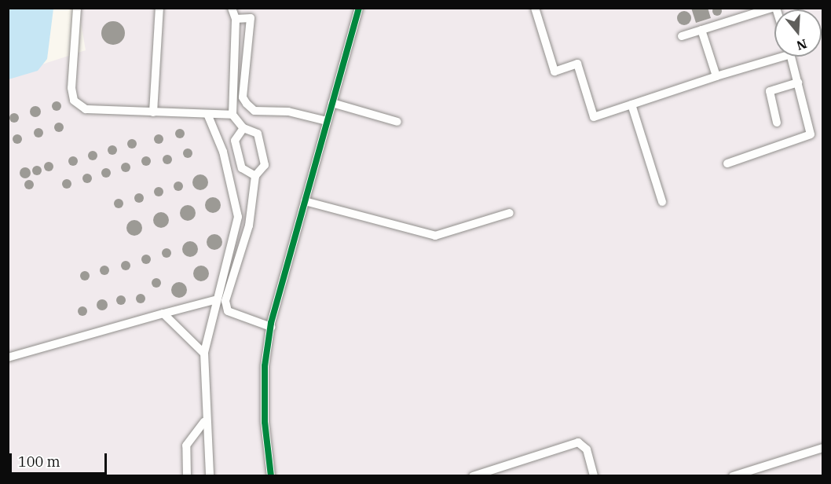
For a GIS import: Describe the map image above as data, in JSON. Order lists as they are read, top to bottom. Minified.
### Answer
{"scale_bar":"100 m","north":"bottom"}
